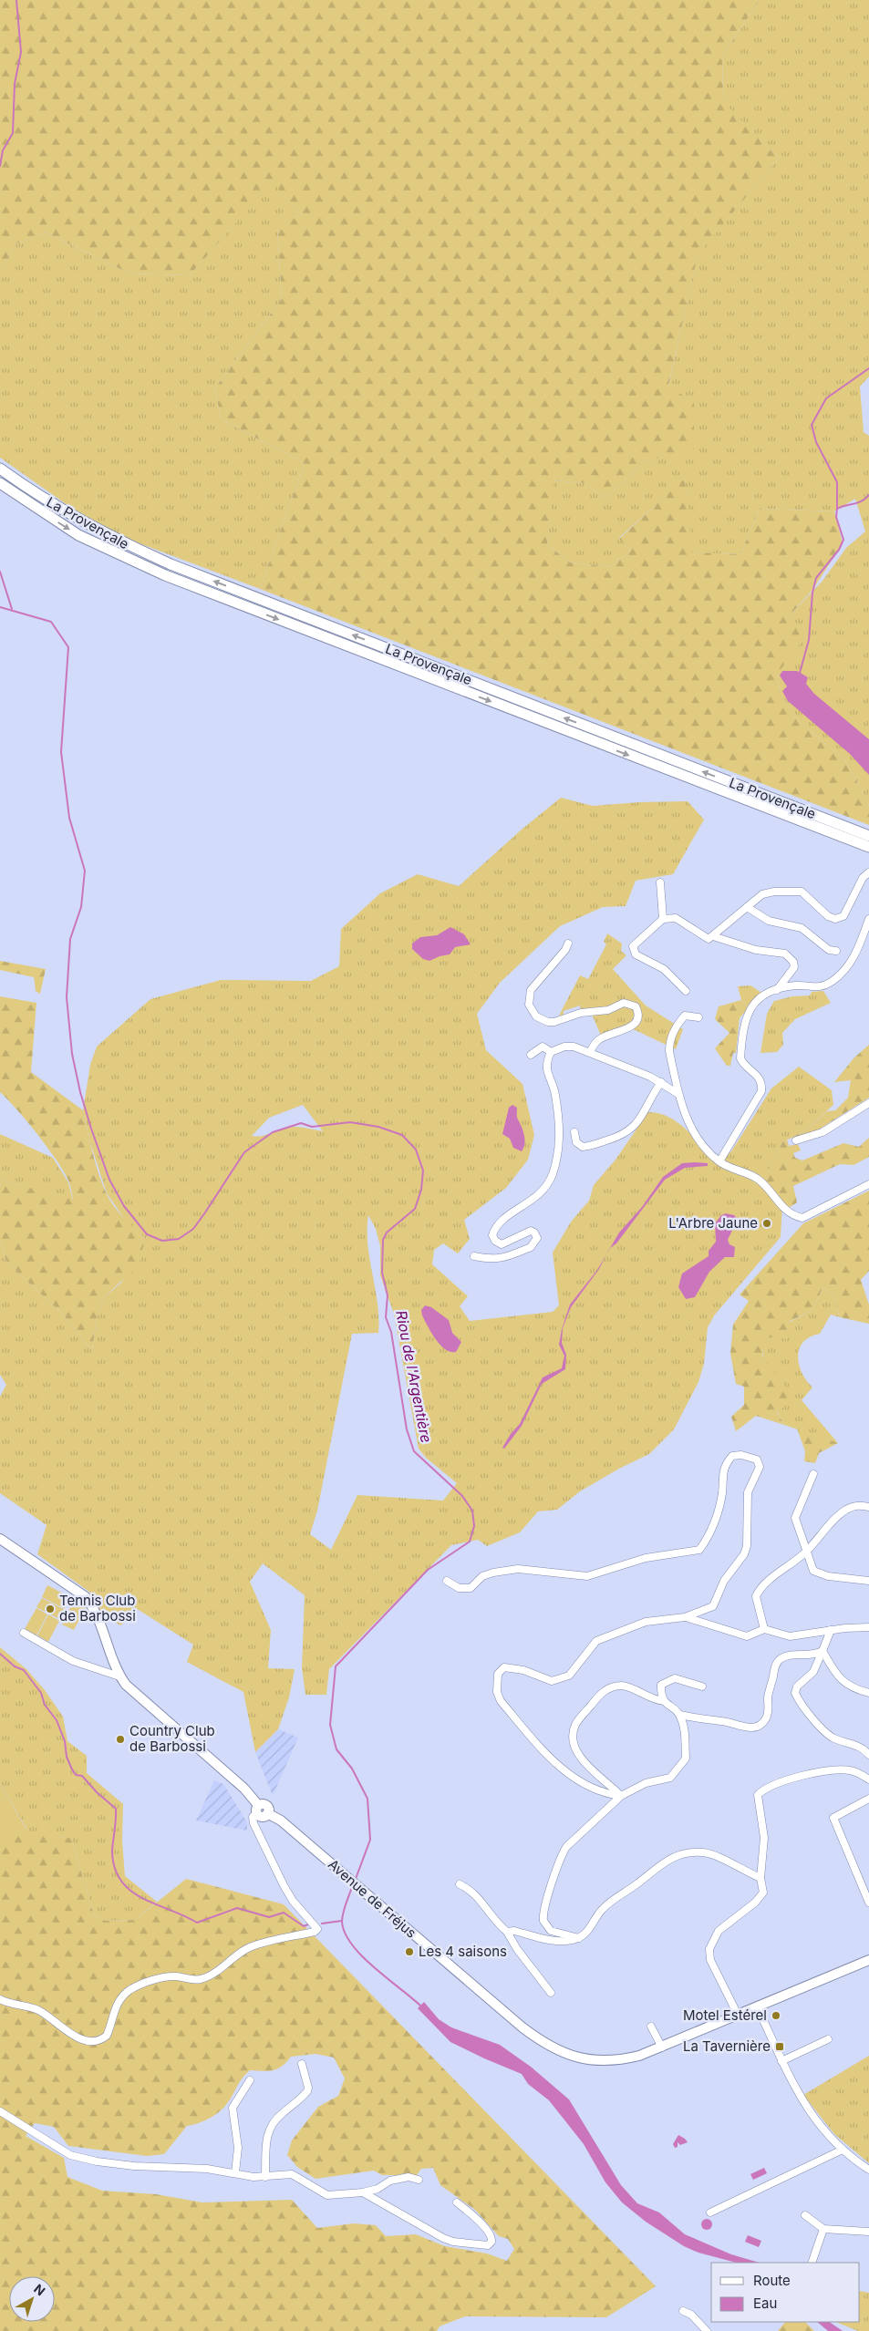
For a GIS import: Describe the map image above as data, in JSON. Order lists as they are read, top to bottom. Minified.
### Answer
{"streets":{"highway":["La Provençale"],"main road":["Avenue de Fréjus"]},"water":["Riou de l'Argentière"],"places":{"other":["L'Arbre Jaune","Tennis Club de Barbossi","Country Club de Barbossi","Les 4 saisons","Motel Estérel"],"transit":["La Tavernière"]},"legend":["Route","Eau"],"north":"top right"}
